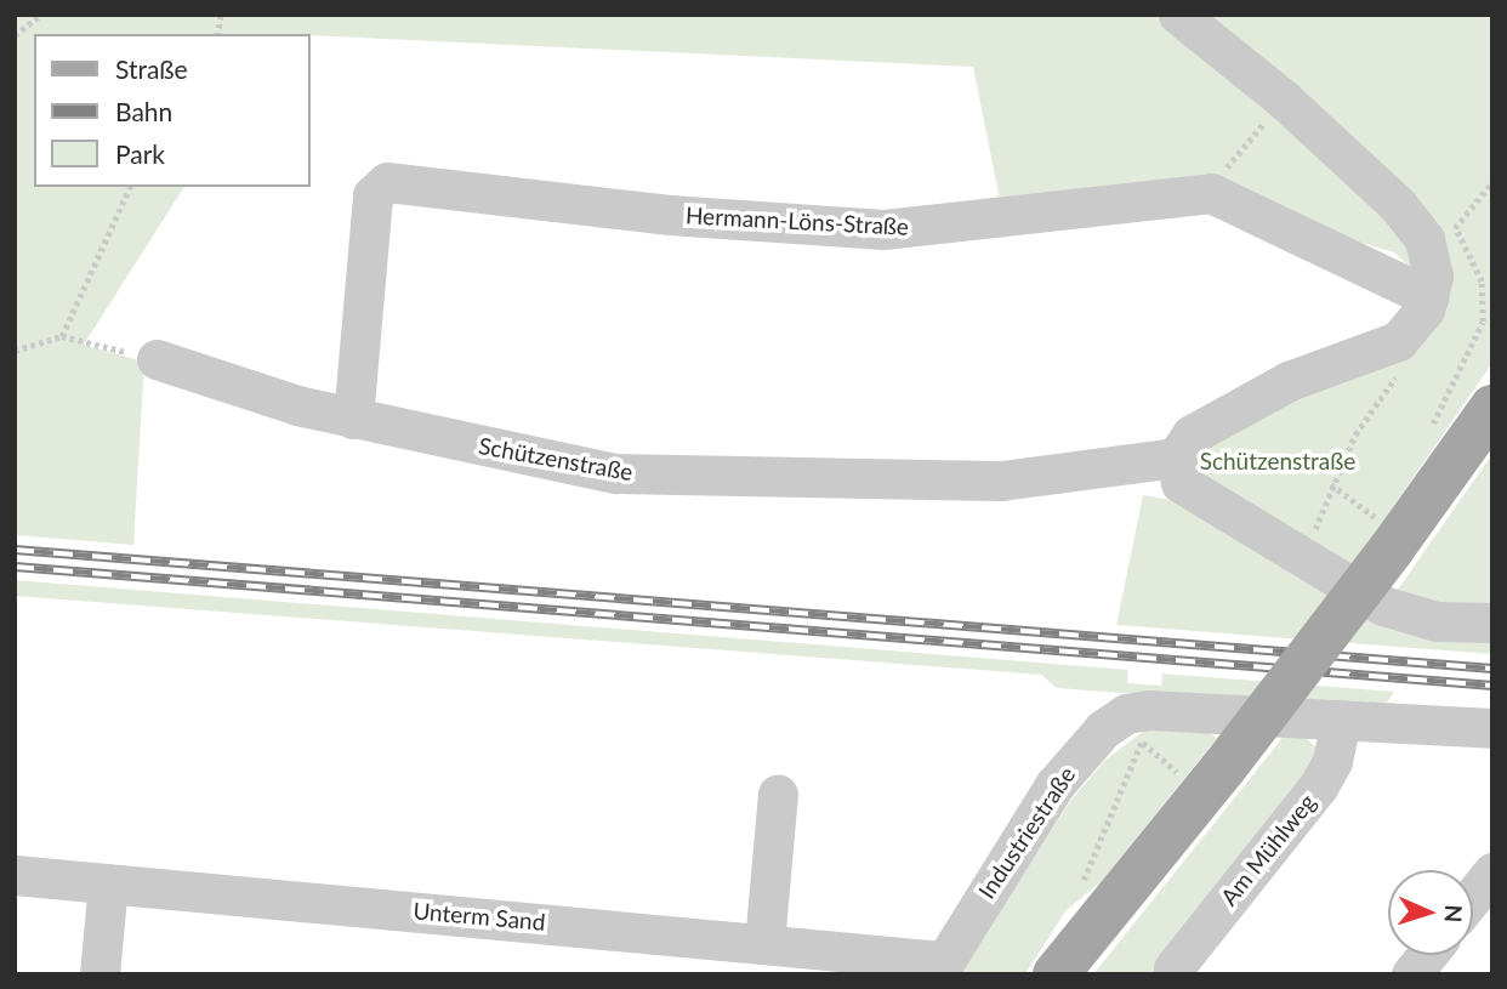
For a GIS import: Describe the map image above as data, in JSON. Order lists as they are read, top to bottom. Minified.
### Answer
{"streets":{"street":["Hermann-Löns-Straße","Schützenstraße","Industriestraße","Am Mühlweg","Unterm Sand"]},"crossings":[["Hermann-Löns-Straße","Schützenstraße"],["Industriestraße","Unterm Sand"]],"parks":["Schützenstraße"],"legend":["Straße","Bahn","Park"],"north":"right"}
